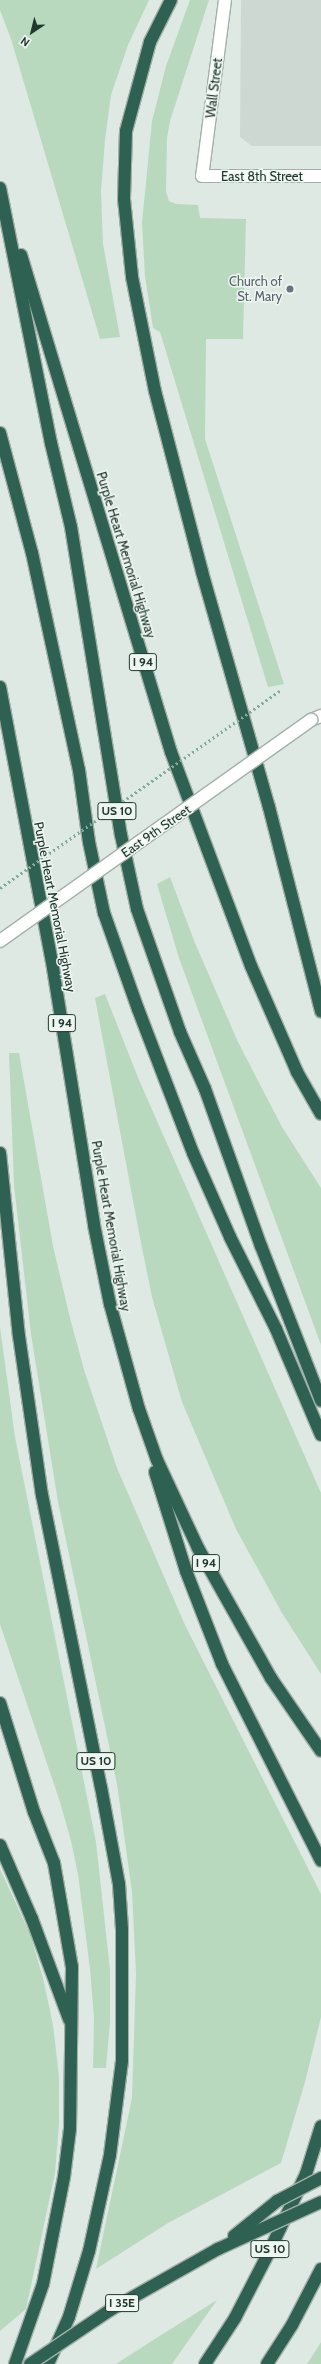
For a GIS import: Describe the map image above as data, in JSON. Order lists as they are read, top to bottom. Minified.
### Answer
{"streets":{"highway":["Purple Heart Memorial Highway","I 94","US 10","I 35E"],"street":["Wall Street","East 8th Street","East 9th Street"]},"crossings":[["Wall Street","East 8th Street"],["Purple Heart Memorial Highway","US 10"]],"places":["Church of St. Mary"],"north":"bottom left"}
